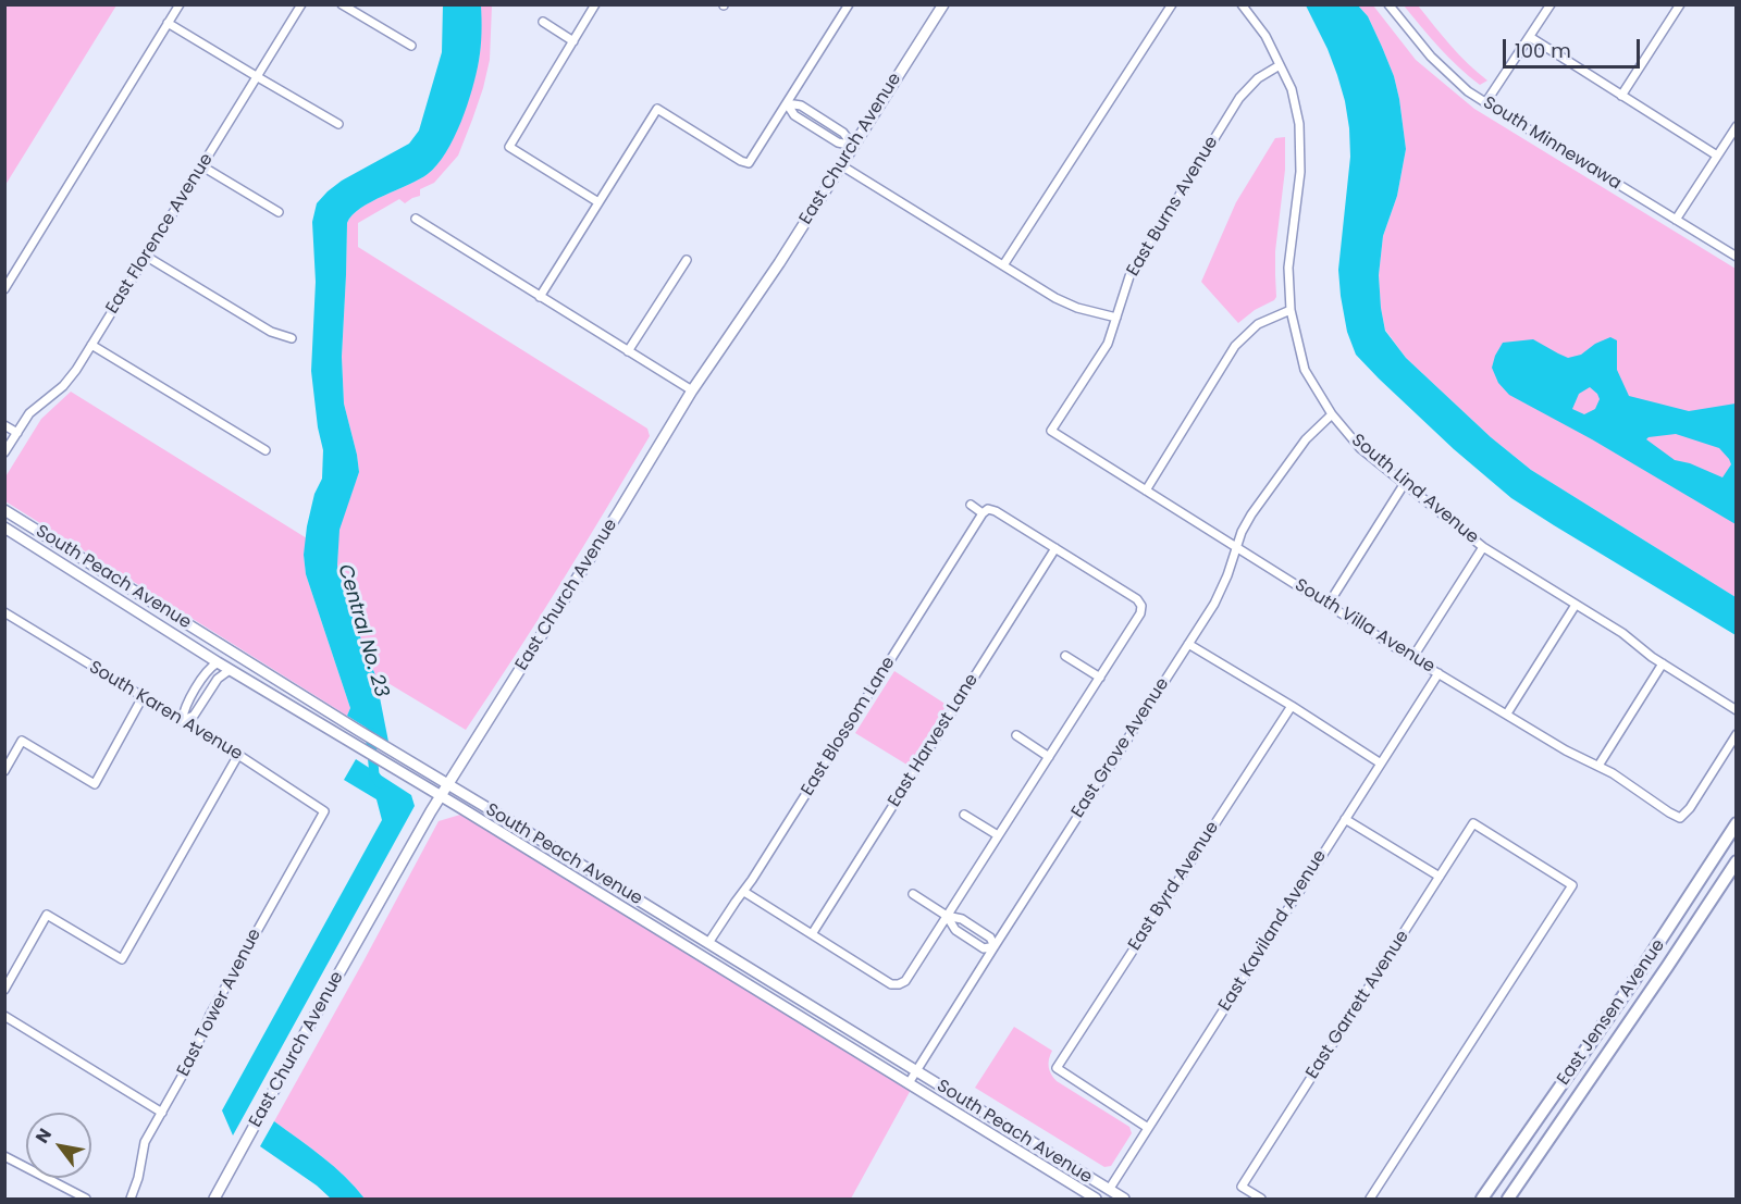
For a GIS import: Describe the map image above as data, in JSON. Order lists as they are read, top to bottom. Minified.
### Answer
{"streets":{"main road":["East Jensen Avenue"],"street":["South Minnewawa","East Church Avenue","East Burns Avenue","East Florence Avenue","South Lind Avenue","South Peach Avenue","South Villa Avenue","South Karen Avenue","East Blossom Lane","East Harvest Lane","East Grove Avenue","East Byrd Avenue","East Kaviland Avenue","East Tower Avenue","East Garrett Avenue"]},"crossings":[["East Church Avenue","South Peach Avenue"],["East Burns Avenue","South Lind Avenue"],["East Burns Avenue","South Villa Avenue"],["South Lind Avenue","East Grove Avenue"],["South Peach Avenue","East Blossom Lane"],["South Peach Avenue","East Grove Avenue"],["South Peach Avenue","East Kaviland Avenue"],["South Villa Avenue","East Grove Avenue"],["South Villa Avenue","East Kaviland Avenue"],["South Karen Avenue","East Tower Avenue"],["East Byrd Avenue","East Kaviland Avenue"]],"water":["Central No. 23"],"scale_bar":"100 m","north":"top left"}
